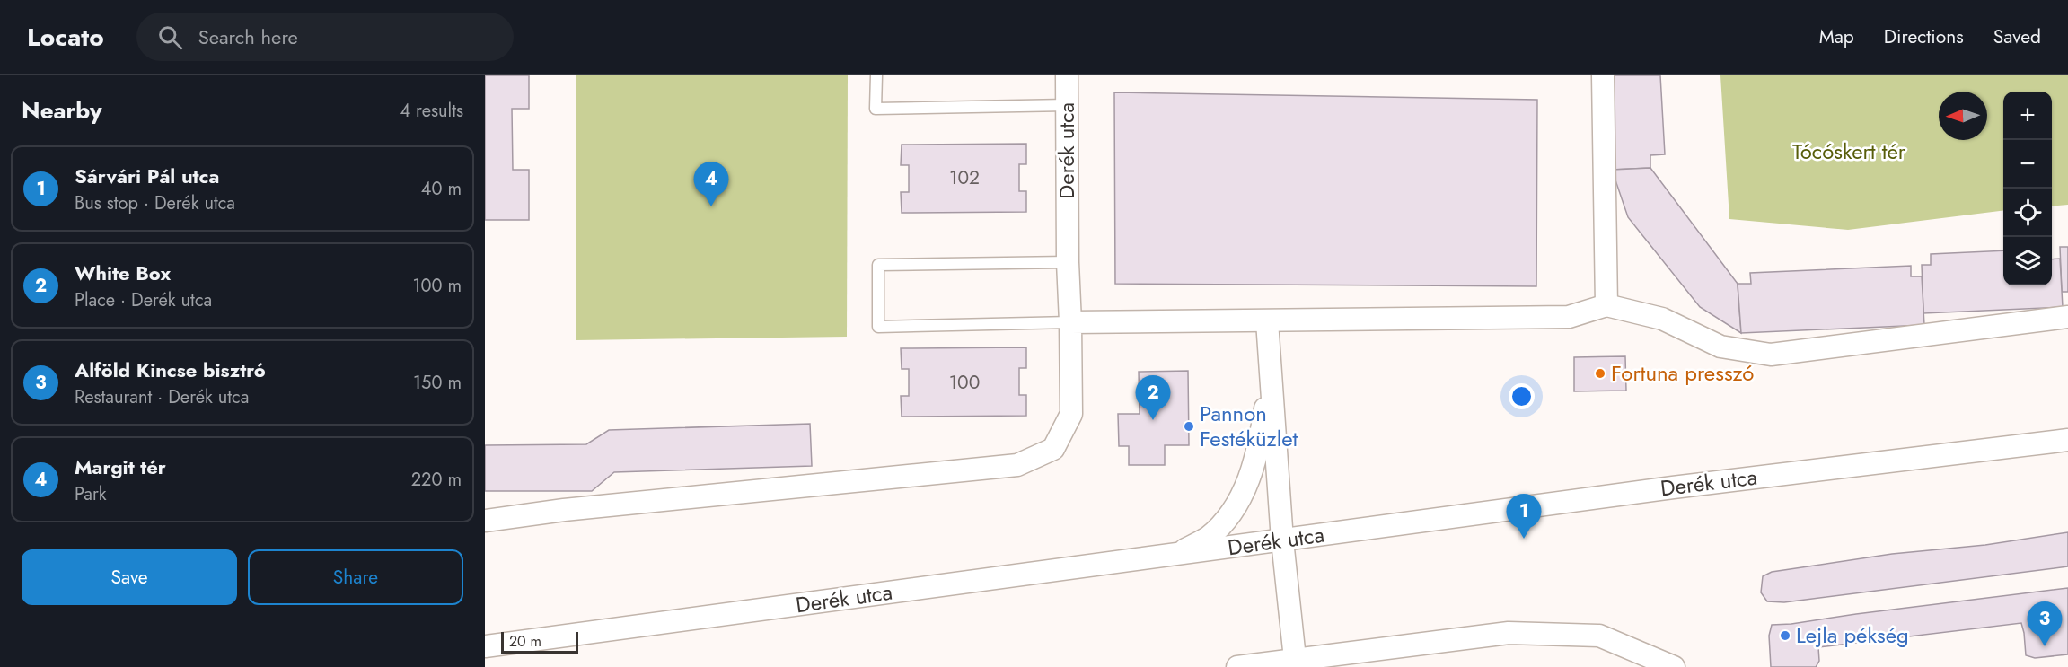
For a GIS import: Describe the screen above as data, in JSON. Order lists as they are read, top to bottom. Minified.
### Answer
{"streets":{"street":["Derék utca"]},"parks":["Tócóskert tér"],"places":["Fortuna presszó","Pannon Festéküzlet","Lejla pékség"],"house_numbers":["102","100"],"scale_bar":"20 m","north":"left","page":{"header":"Locato","search":"Search here","nav":["Map","Directions","Saved"],"heading":["Nearby","4 results"],"map_buttons":["+","−"],"list":[{"mark":"1","name":"Sárvári Pál utca","note":"Bus stop · Derék utca","value":"40 m"},{"mark":"2","name":"White Box","note":"Place · Derék utca","value":"100 m"},{"mark":"3","name":"Alföld Kincse bisztró","note":"Restaurant · Derék utca","value":"150 m"},{"mark":"4","name":"Margit tér","note":"Park","value":"220 m"}],"pins":["4","2","1","3"],"buttons":["Save","Share"],"scale":"20 m"}}
